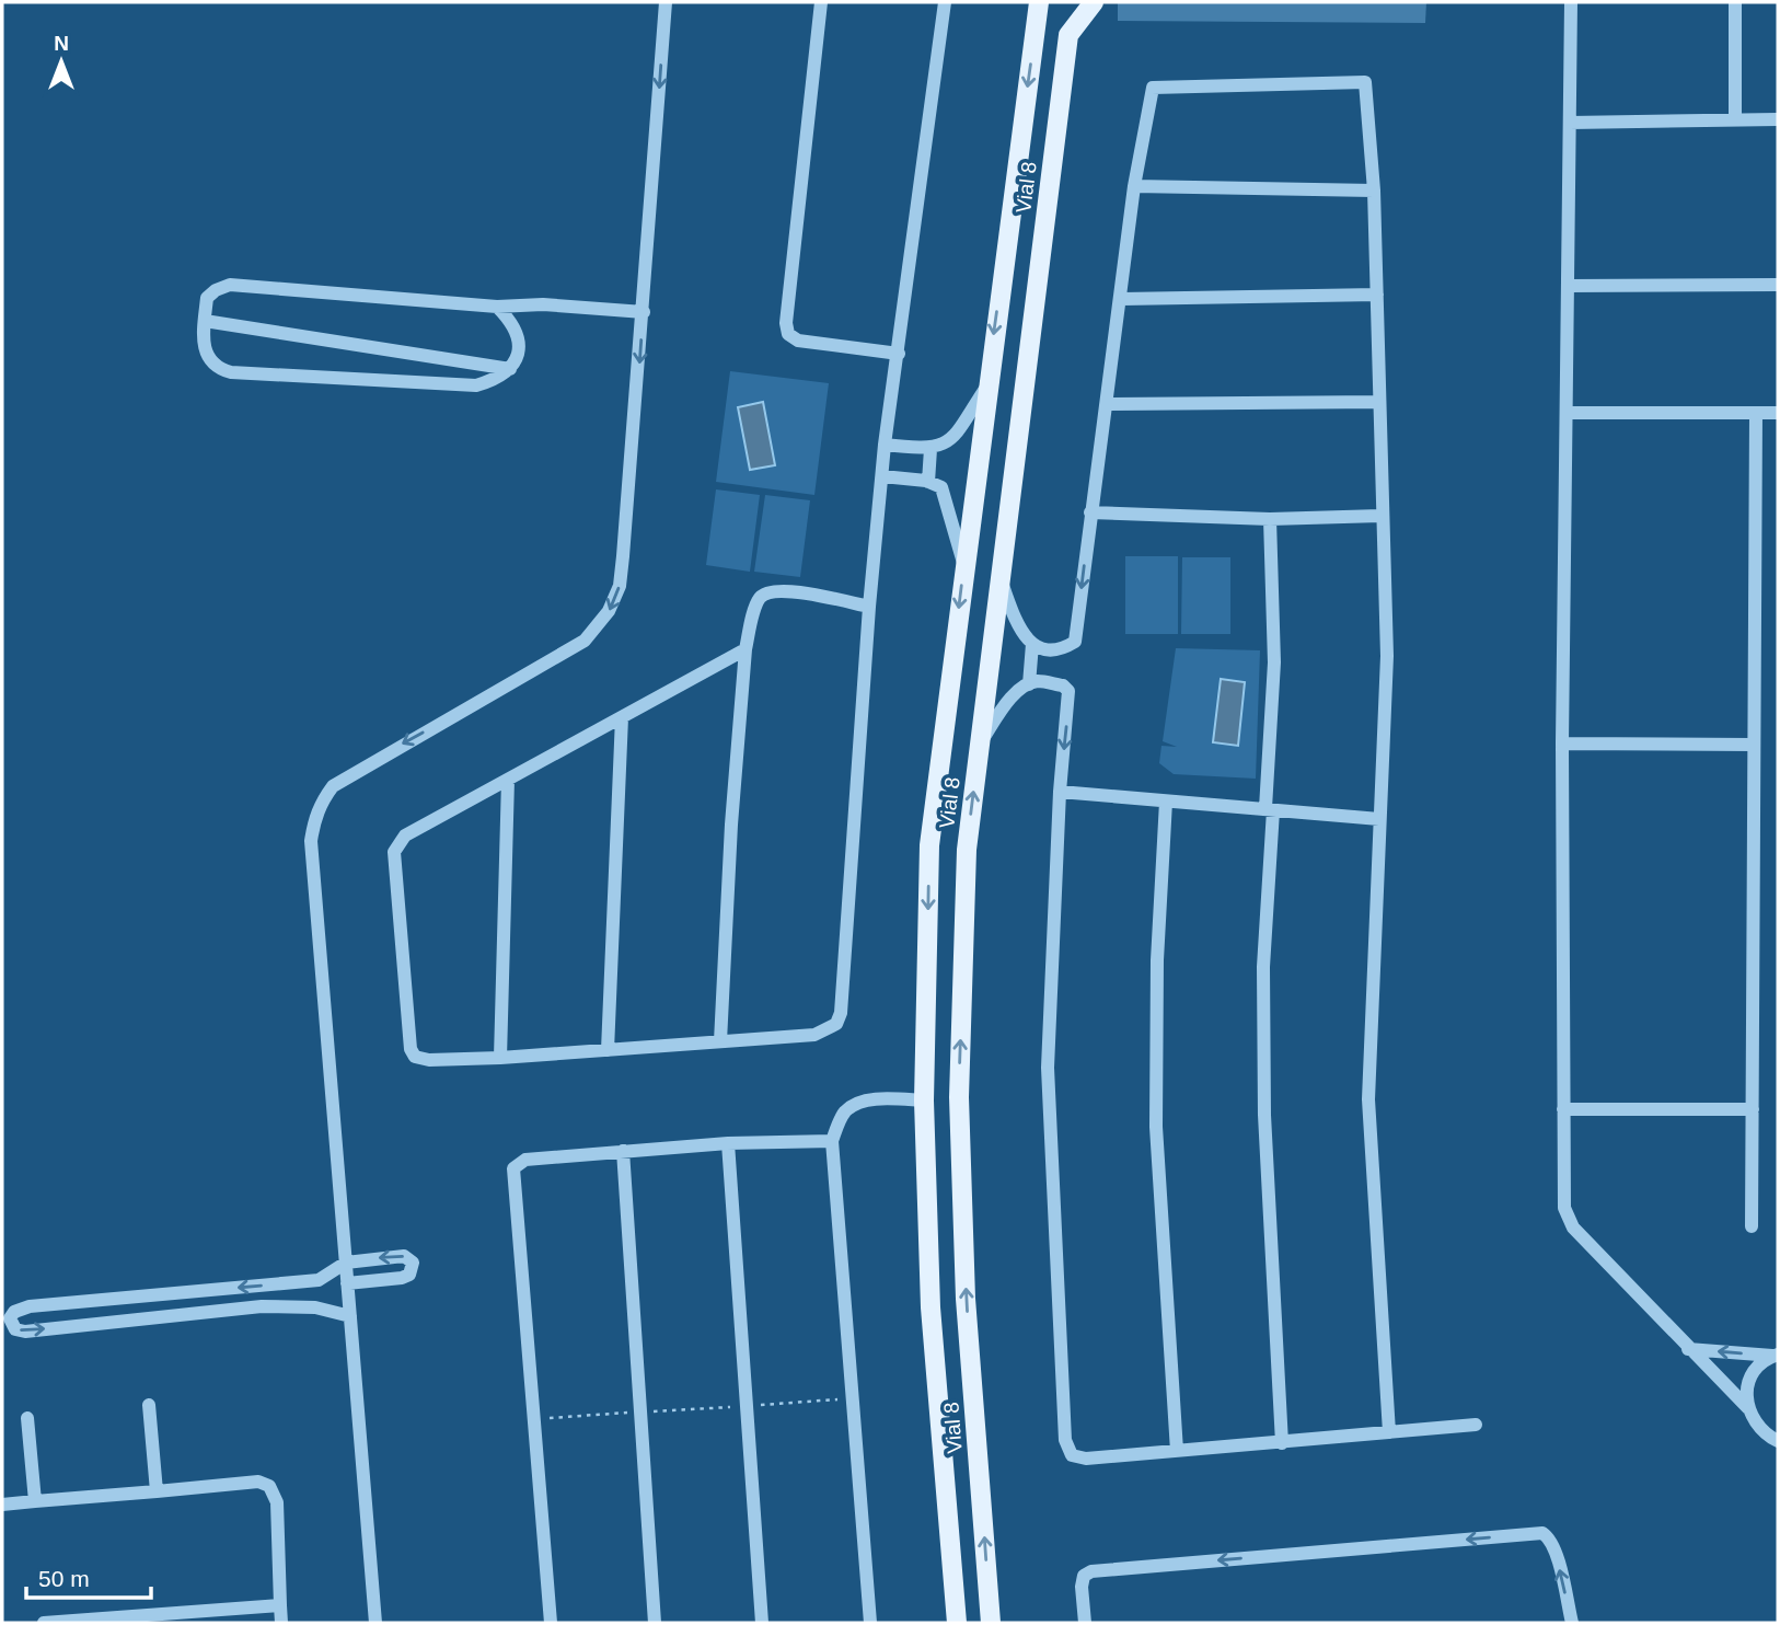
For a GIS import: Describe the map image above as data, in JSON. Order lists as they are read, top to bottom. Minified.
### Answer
{"streets":{"main road":["Vial 8"]},"scale_bar":"50 m","north":"top"}
